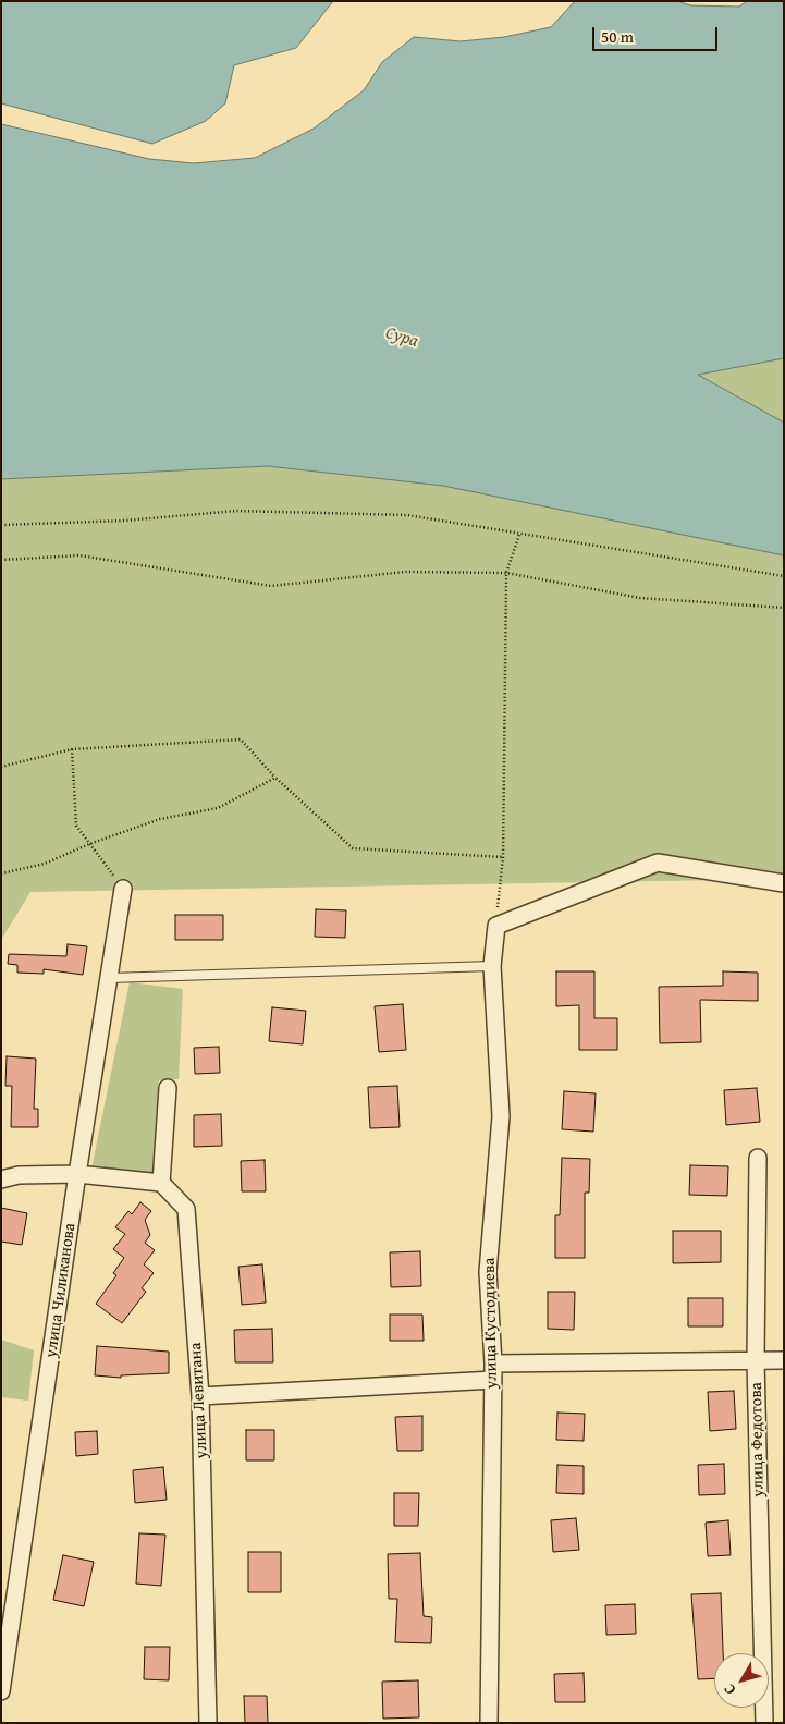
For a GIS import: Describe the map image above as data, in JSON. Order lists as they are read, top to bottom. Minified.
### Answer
{"streets":{"street":["улица Чиликанова","улица Кустодиева","улица Левитана","улица Федотова"]},"water":["Сура"],"scale_bar":"50 m","north":"bottom left"}
